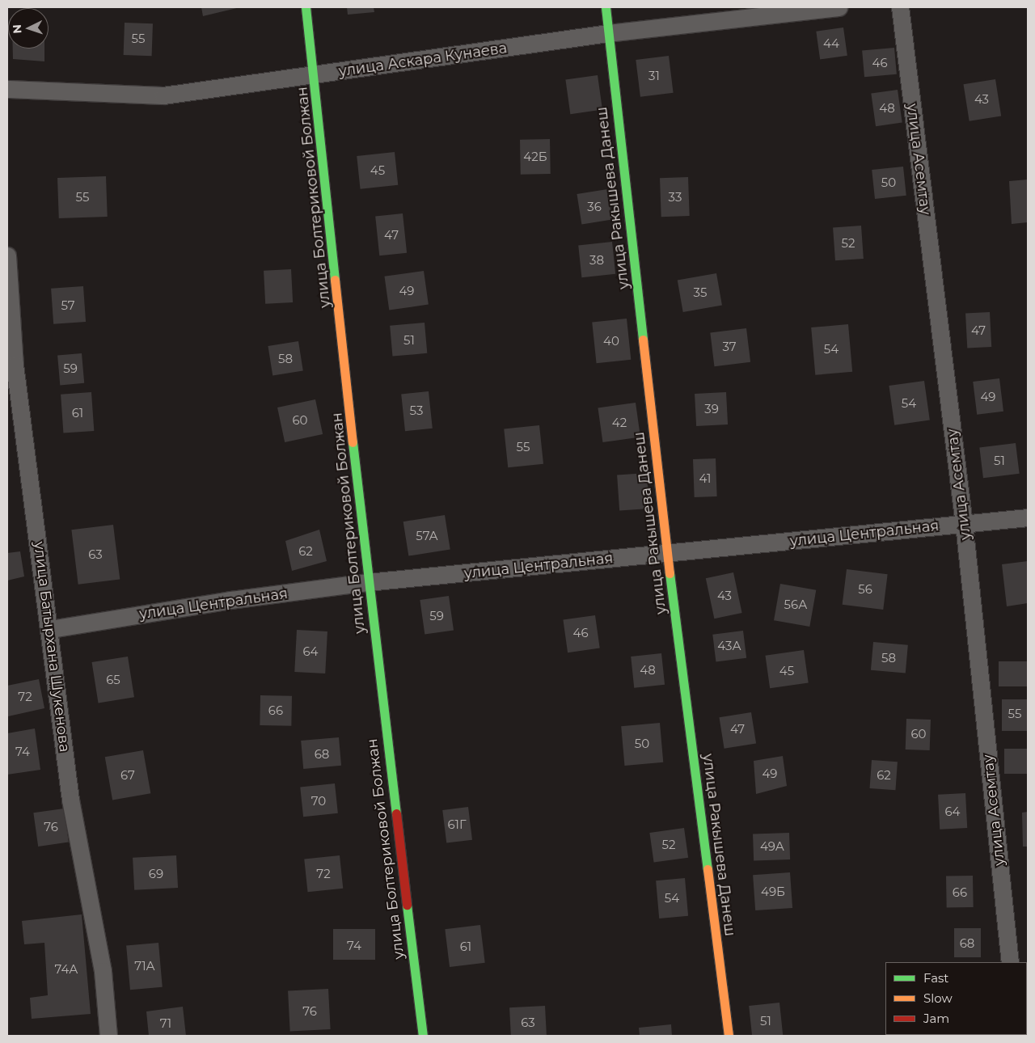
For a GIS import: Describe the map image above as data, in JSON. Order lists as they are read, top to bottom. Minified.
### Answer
{"streets":{"street":["улица Аскара Кунаева","улица Асемтау","улица Болтериковой Болжан","улица Ракышева Данеш","улица Центральная","улица Батырхана Шукенова"]},"crossings":[["улица Аскара Кунаева","улица Болтериковой Болжан"],["улица Аскара Кунаева","улица Ракышева Данеш"],["улица Асемтау","улица Центральная"],["улица Болтериковой Болжан","улица Центральная"],["улица Ракышева Данеш","улица Центральная"],["улица Центральная","улица Батырхана Шукенова"]],"house_numbers":["55","44","46","31","43","48","42Б","45","50","55","33","36","47","52","38","49","35","57","47","51","40","37","54","58","59","49","54","39","53","61","60","42","55","51","41","57А","62","63","56","43","56А","59","46","43А","64","58","48","45","65","72","66","55","47","60","50","74","68","49","67","62","70","64","61Г","76","52","49А","69","72","49Б","66","54","68","74","61","71А","74А","76","51","63","71"],"legend":["Fast","Slow","Jam"],"north":"left"}
